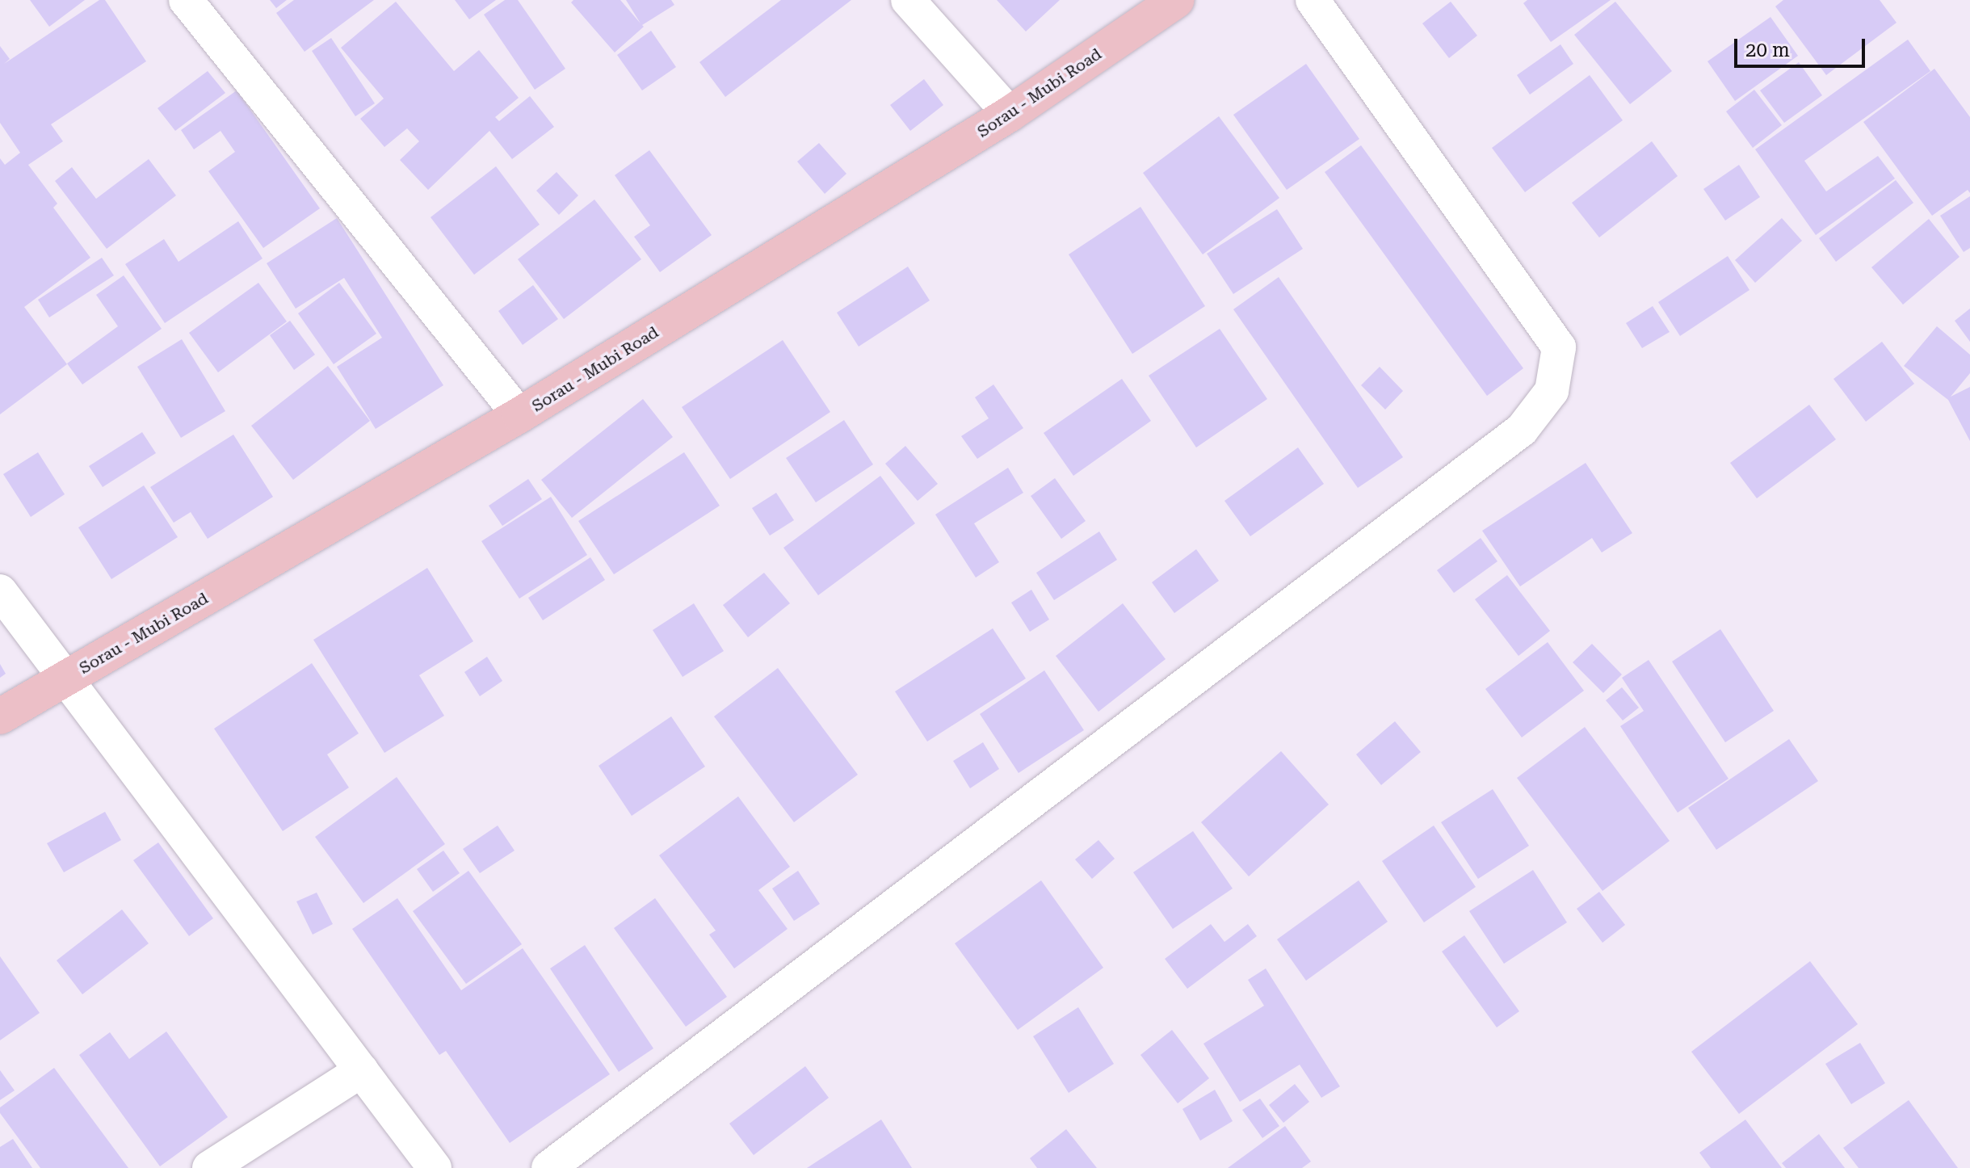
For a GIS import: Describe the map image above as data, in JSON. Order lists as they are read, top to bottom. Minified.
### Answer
{"streets":{"main road":["Sorau - Mubi Road"]},"scale_bar":"20 m"}
